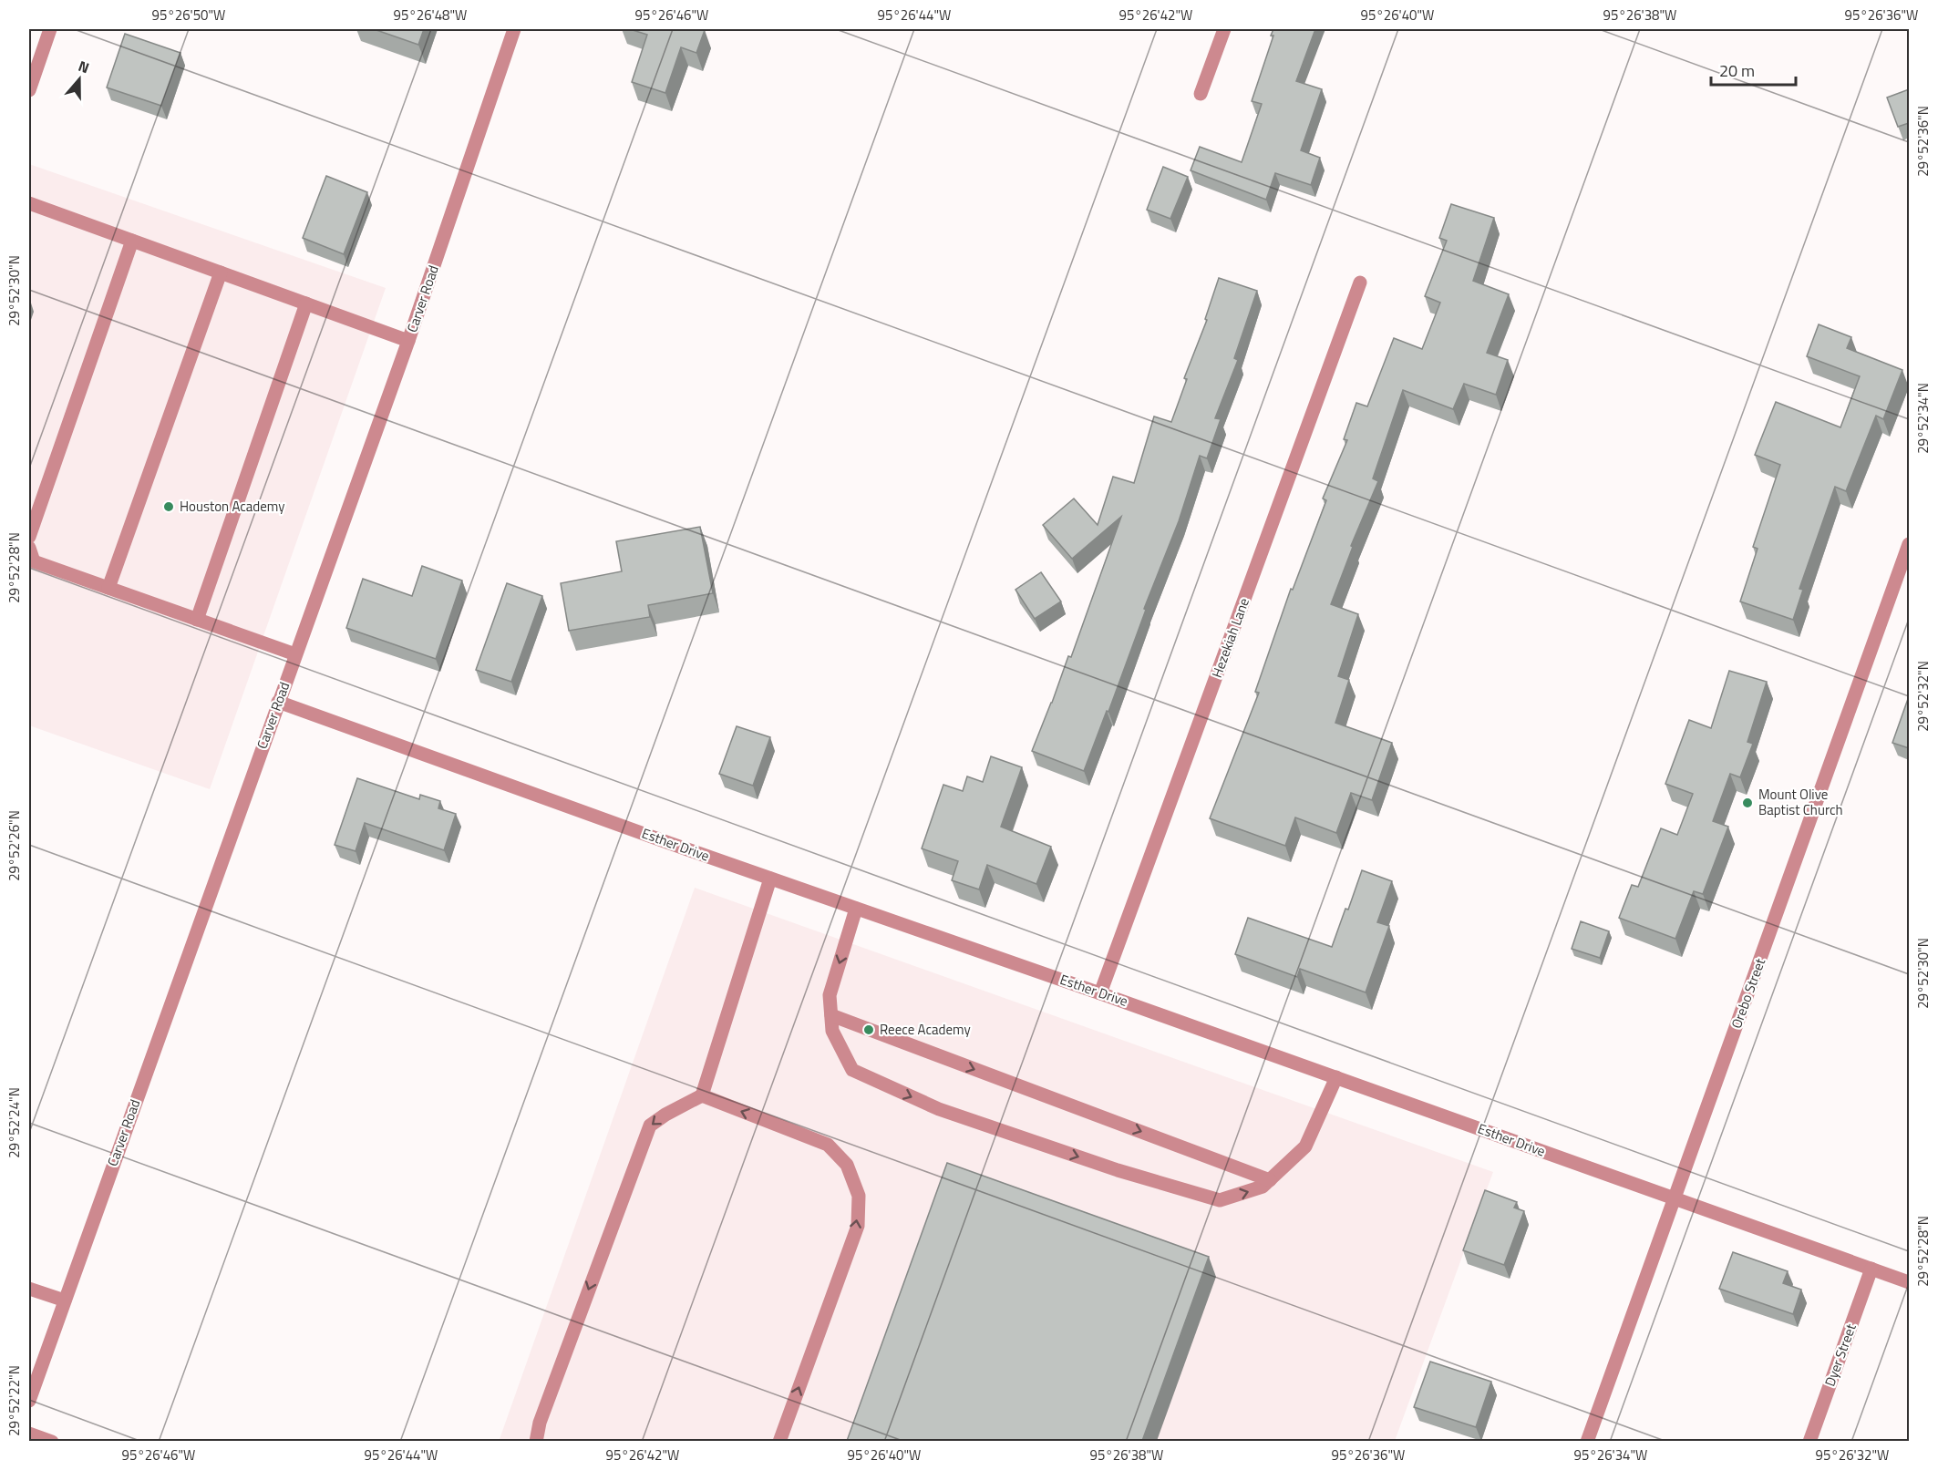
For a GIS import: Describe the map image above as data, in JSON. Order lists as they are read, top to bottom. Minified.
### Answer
{"streets":{"street":["Carver Road","Hezekiah Lane","Esther Drive","Orebo Street","Dyer Street"]},"crossings":[["Carver Road","Esther Drive"],["Hezekiah Lane","Esther Drive"],["Esther Drive","Orebo Street"],["Esther Drive","Dyer Street"]],"places":["Houston Academy","Mount Olive Baptist Church","Reece Academy"],"scale_bar":"20 m","north":"top","coordinates":["95°26'50\"W","95°26'48\"W","95°26'46\"W","95°26'44\"W","95°26'42\"W","95°26'40\"W","95°26'38\"W","95°26'36\"W","29°52'36\"N","29°52'30\"N","29°52'34\"N","29°52'28\"N","29°52'32\"N","29°52'26\"N","29°52'24\"N","29°52'22\"N","95°26'34\"W","95°26'32\"W"]}
